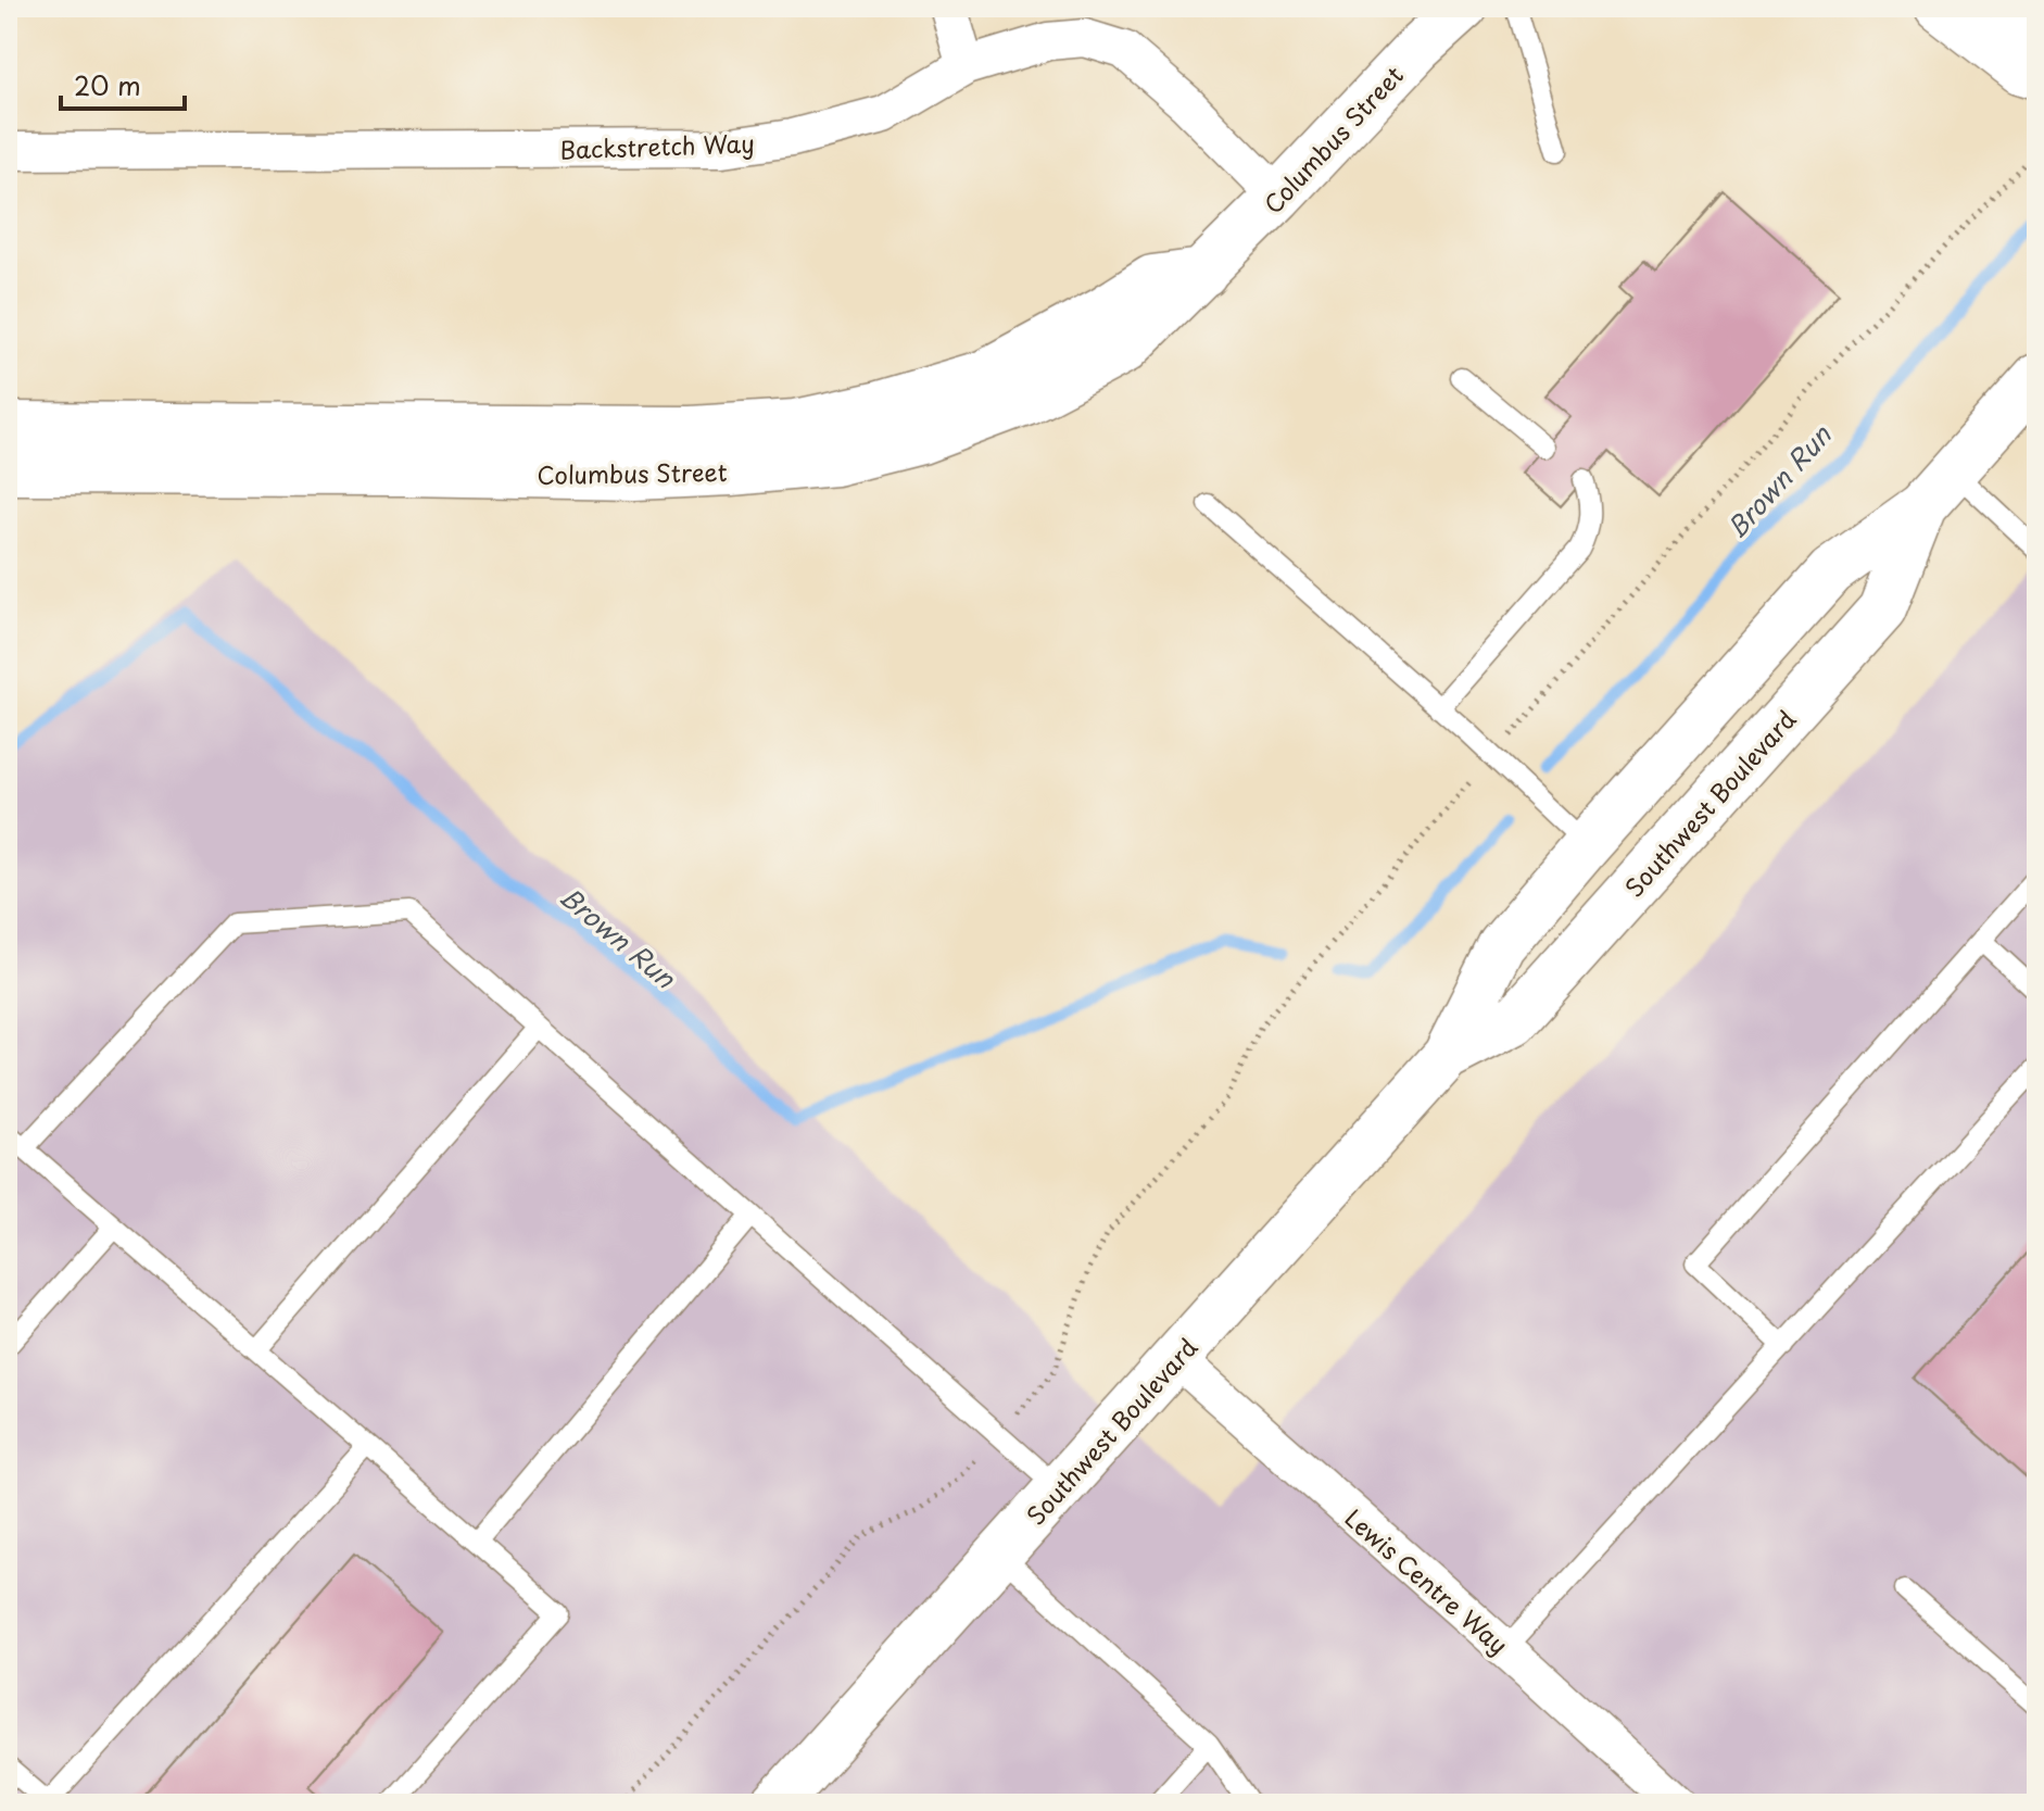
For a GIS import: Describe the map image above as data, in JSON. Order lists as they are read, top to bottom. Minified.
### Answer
{"streets":{"street":["Columbus Street","Backstretch Way","Southwest Boulevard","Lewis Centre Way"]},"crossings":[["Columbus Street","Backstretch Way"],["Southwest Boulevard","Lewis Centre Way"]],"water":["Brown Run"],"scale_bar":"20 m"}
